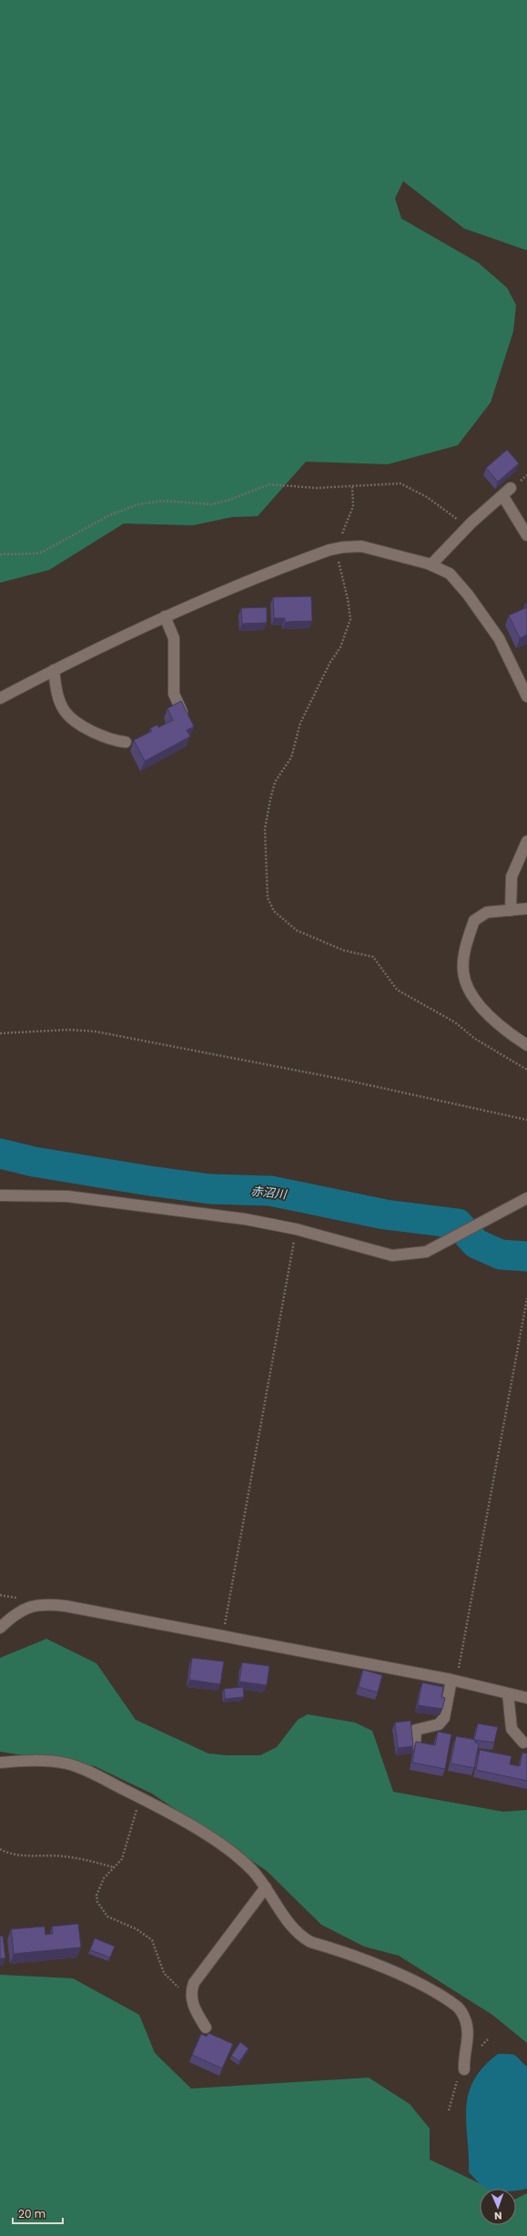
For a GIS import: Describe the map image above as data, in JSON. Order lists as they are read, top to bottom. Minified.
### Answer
{"water":["赤沼川"],"scale_bar":"20 m","north":"bottom"}
